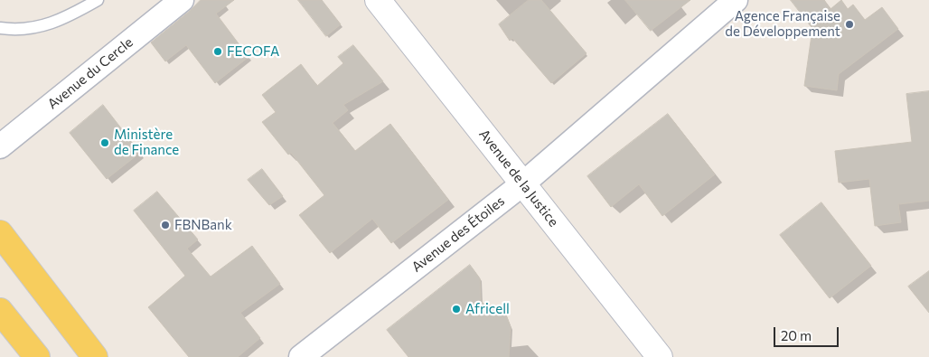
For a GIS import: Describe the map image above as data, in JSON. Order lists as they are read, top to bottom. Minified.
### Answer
{"streets":{"main road":["Avenue de la Justice"],"street":["Avenue du Cercle","Avenue des Étoiles"]},"crossings":[["Avenue de la Justice","Avenue des Étoiles"]],"places":["Agence Française de Développement","FECOFA","Ministère de Finance","FBNBank","Africell"],"scale_bar":"20 m"}
